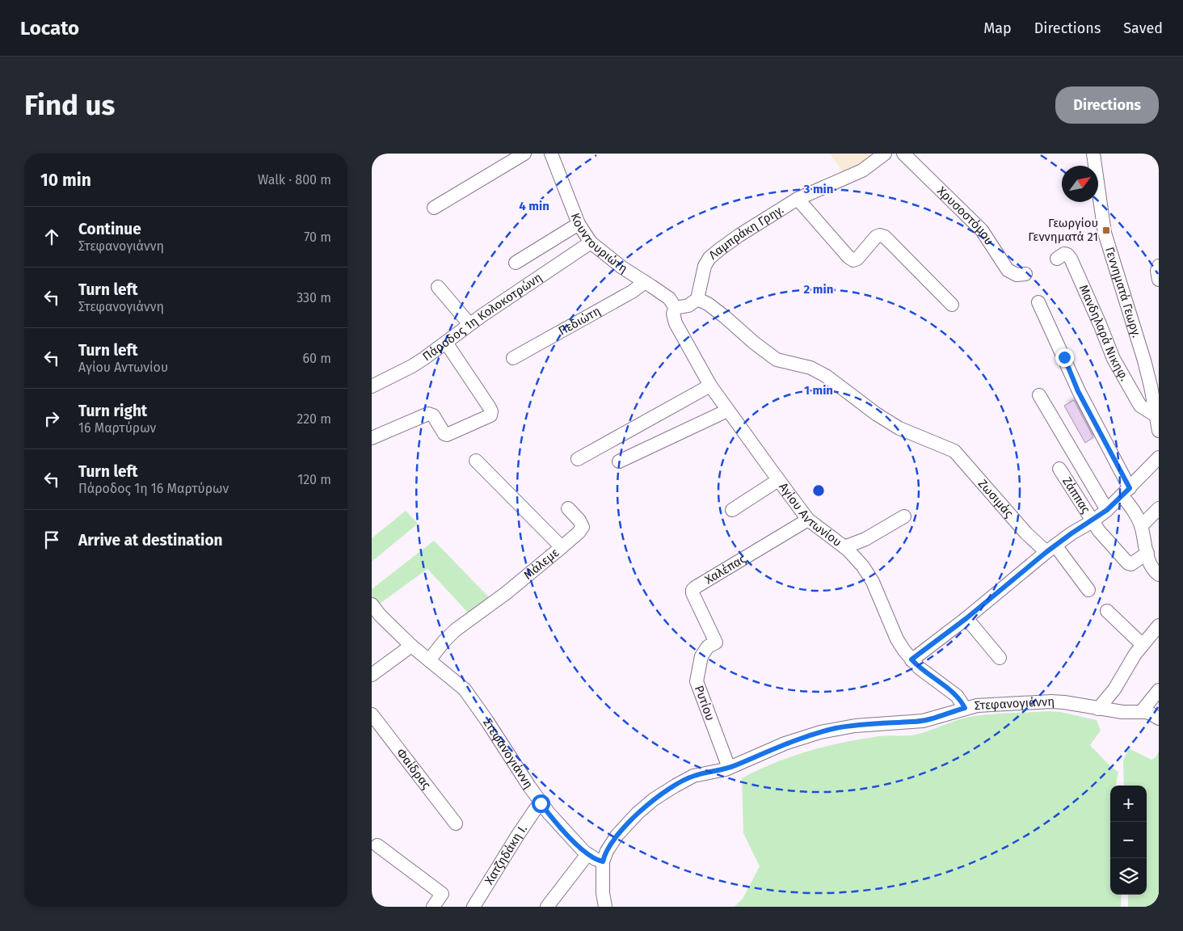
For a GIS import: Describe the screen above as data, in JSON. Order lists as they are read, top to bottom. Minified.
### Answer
{"streets":{"street":["Χρυσοστόμου","Λαμπράκη Γρηγ.","Κουντουριώτη","Γεννηματά Γεωργ.","Πάροδος 1η Κολοκοτρώνη","Πεδιώτη","Μανδηλαρά Νικηφ.","Ζάππας","Ζωσιμάς","Αγίου Αντωνίου","Μάλεμε","Χαλέπας","Ρυτίου","Στεφανογιάννη","Φαίδρας","Χατζηδάκη Ι."]},"crossings":[["Λαμπράκη Γρηγ.","Ζωσιμάς"],["Κουντουριώτη","Πάροδος 1η Κολοκοτρώνη"],["Κουντουριώτη","Πεδιώτη"],["Κουντουριώτη","Αγίου Αντωνίου"],["Γεννηματά Γεωργ.","Μανδηλαρά Νικηφ."],["Αγίου Αντωνίου","Χαλέπας"],["Αγίου Αντωνίου","Στεφανογιάννη"],["Μάλεμε","Στεφανογιάννη"],["Χαλέπας","Ρυτίου"],["Ρυτίου","Στεφανογιάννη"],["Στεφανογιάννη","Χατζηδάκη Ι."]],"places":{"transit":["Γεωργίου Γεννηματά 21"]},"north":"top right","page":{"header":"Locato","nav":["Map","Directions","Saved"],"buttons":"Directions","title":"Find us","heading":["10 min","Walk · 800 m"],"list":[["Continue","Στεφανογιάννη","70 m"],["Turn left","Στεφανογιάννη","330 m"],["Turn left","Αγίου Αντωνίου","60 m"],["Turn right","16 Μαρτύρων","220 m"],["Turn left","Πάροδος 1η 16 Μαρτύρων","120 m"],"Arrive at destination"],"map_buttons":["+","−"]},"rings":["3 min","4 min","2 min","1 min"]}
